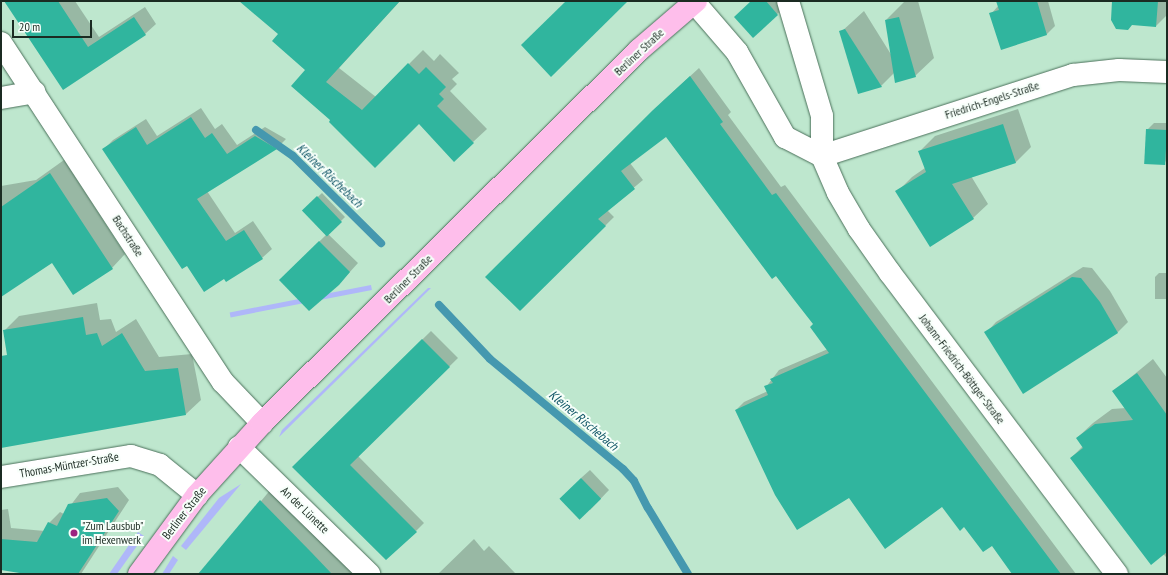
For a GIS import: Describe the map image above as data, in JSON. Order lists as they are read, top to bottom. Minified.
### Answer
{"streets":{"main road":["Berliner Straße"],"street":["Friedrich-Engels-Straße","Bachstraße","Johann-Friedrich-Böttger-Straße","Thomas-Müntzer-Straße","An der Lünette"]},"crossings":[["Berliner Straße","Bachstraße"],["Berliner Straße","Thomas-Müntzer-Straße"],["Berliner Straße","An der Lünette"],["Friedrich-Engels-Straße","Johann-Friedrich-Böttger-Straße"]],"water":["Kleiner Rischebach"],"places":["\"Zum Lausbub\" im Hexenwerk"],"scale_bar":"20 m"}
